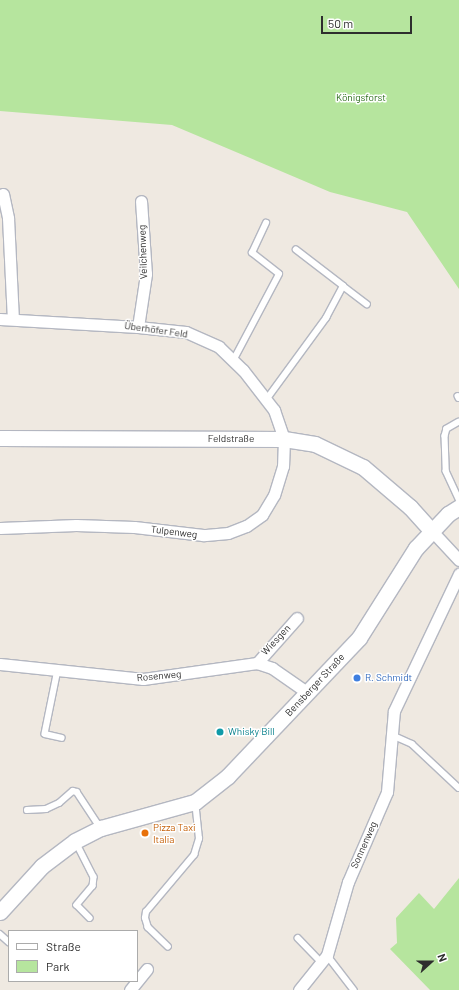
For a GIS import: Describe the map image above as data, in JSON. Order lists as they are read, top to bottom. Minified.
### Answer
{"streets":{"main road":["Feldstraße","Bensberger Straße"],"street":["Veilchenweg","Überhöfer Feld","Tulpenweg","Wiesgen","Rosenweg","Sonnenweg"]},"crossings":[["Veilchenweg","Überhöfer Feld"],["Überhöfer Feld","Feldstraße"],["Überhöfer Feld","Tulpenweg"],["Feldstraße","Tulpenweg"],["Feldstraße","Bensberger Straße"],["Wiesgen","Rosenweg"],["Rosenweg","Bensberger Straße"]],"parks":["Königsforst"],"places":["R. Schmidt","Whisky Bill","Pizza Taxi Italia"],"legend":["Straße","Park"],"scale_bar":"50 m","north":"right"}
